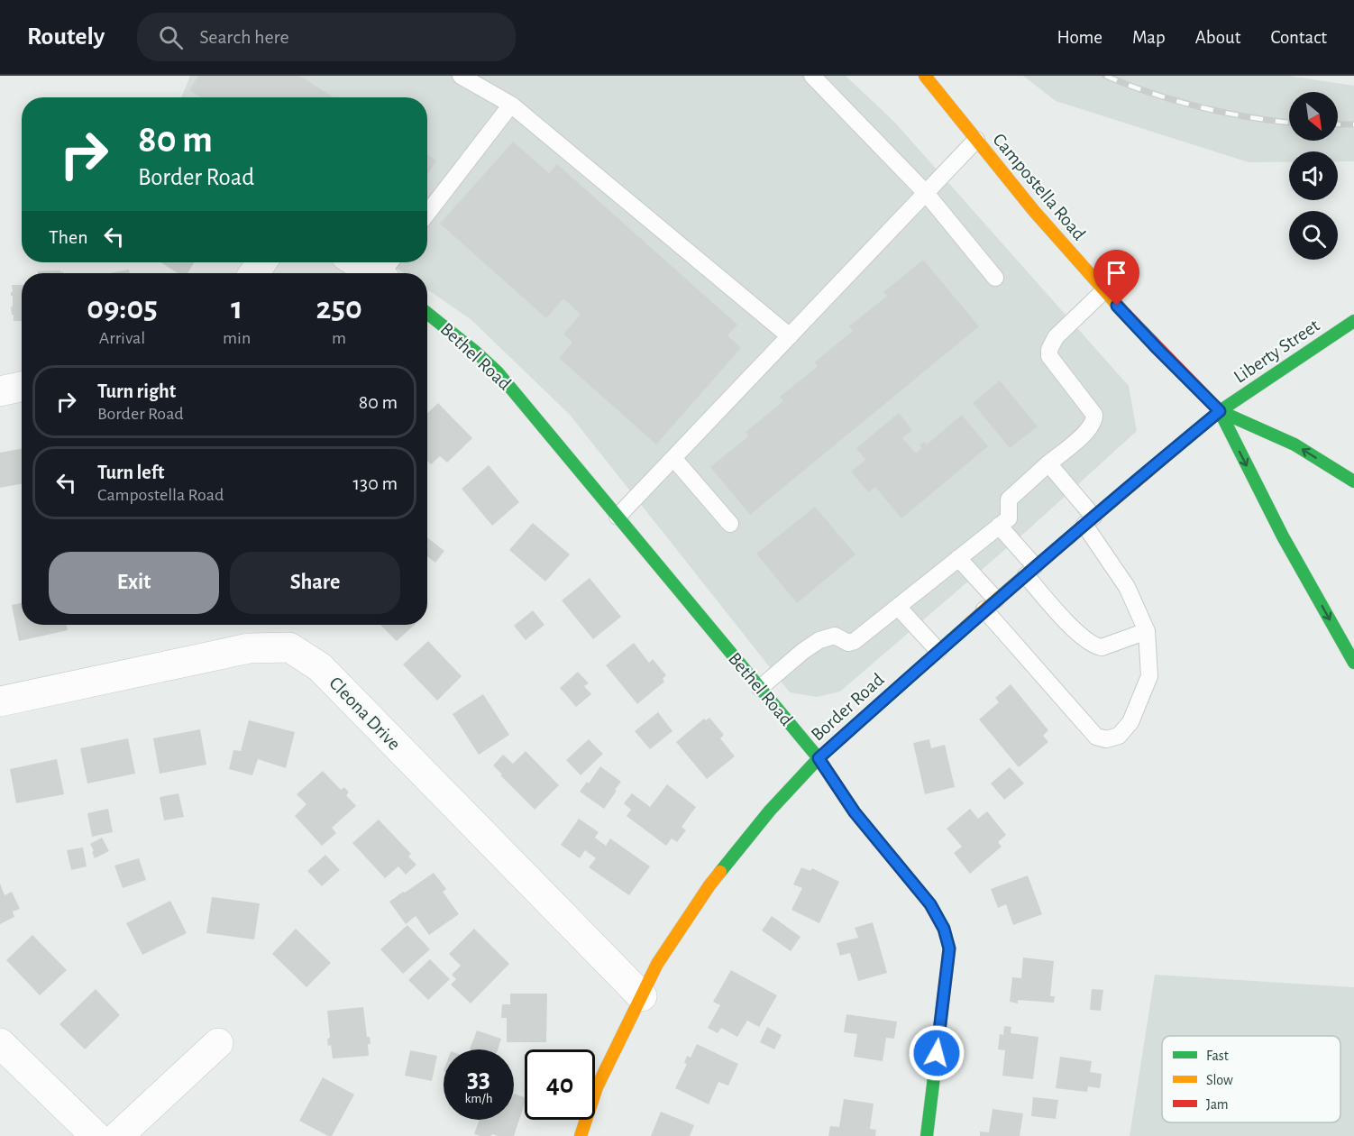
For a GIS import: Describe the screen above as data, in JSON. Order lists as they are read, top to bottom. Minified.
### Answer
{"streets":{"street":["Campostella Road","Liberty Street","Bethel Road","Border Road","Cleona Drive"]},"crossings":[["Campostella Road","Liberty Street"],["Campostella Road","Border Road"],["Liberty Street","Border Road"],["Bethel Road","Border Road"],["Border Road","Cleona Drive"]],"legend":["Fast","Slow","Jam"],"north":"bottom right","page":{"header":"Routely","search":"Search here","nav":["Home","Map","About","Contact"],"turn":["80 m","Border Road"],"then":"Then","eta":["09:05","Arrival","1","min","250","m"],"list":[{"name":"Turn right","note":"Border Road","value":"80 m"},{"name":"Turn left","note":"Campostella Road","value":"130 m"}],"buttons":["Exit","Share"],"speed":"33 km/h","limit":"40"}}
